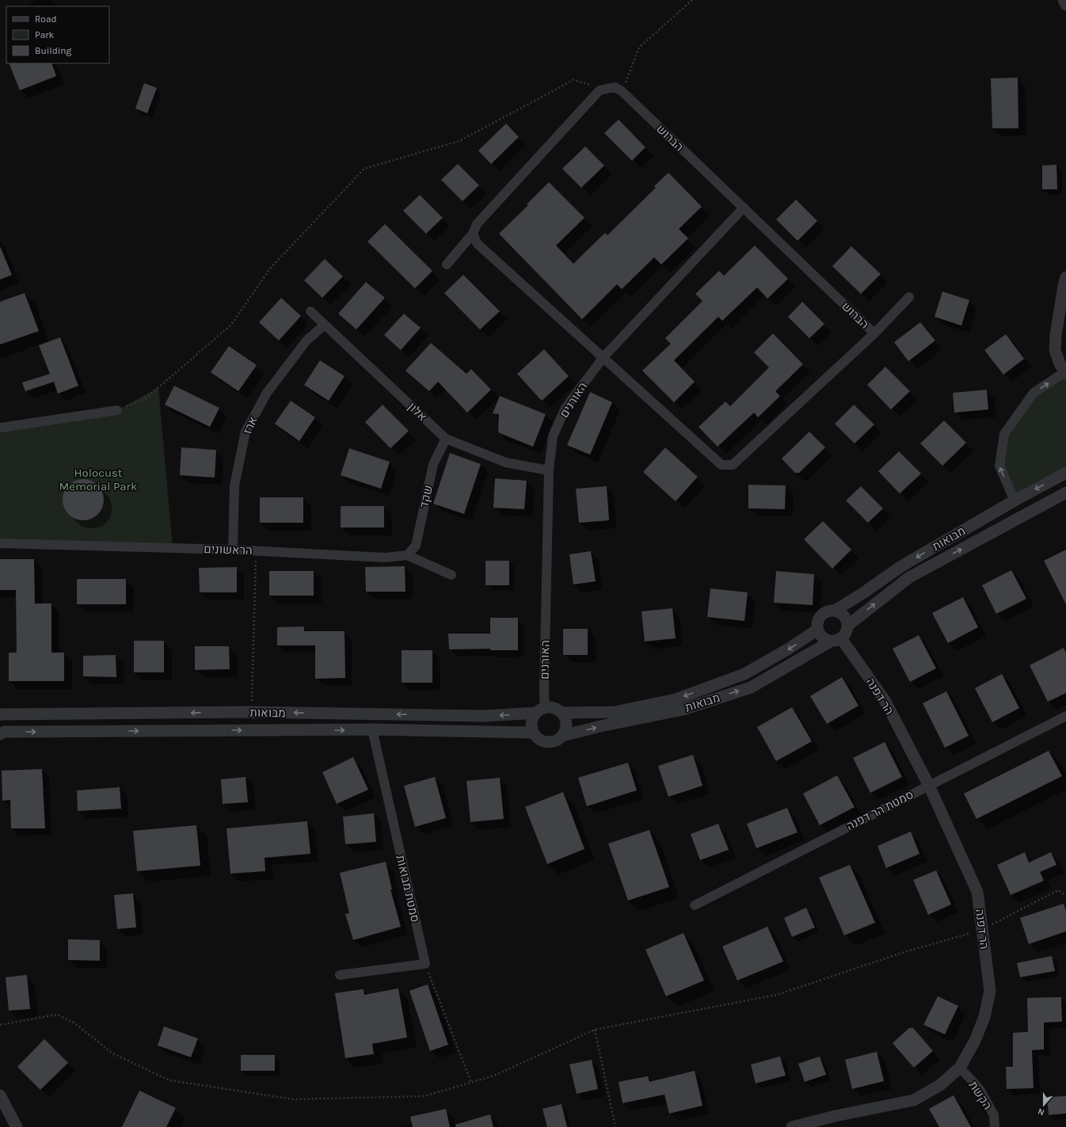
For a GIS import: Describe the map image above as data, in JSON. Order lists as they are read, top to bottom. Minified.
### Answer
{"streets":{"street":["הברוש","האורנים","אלון","ארז","שקד","מבואות","הראשונים","הר דפנה","סמטת הר דפנה","סמטת מבואות","הקשת"]},"crossings":[["הברוש","האורנים"],["האורנים","אלון"],["האורנים","מבואות"],["אלון","ארז"],["אלון","שקד"],["ארז","הראשונים"],["שקד","הראשונים"],["מבואות","הר דפנה"],["מבואות","סמטת מבואות"],["הר דפנה","סמטת הר דפנה"],["הר דפנה","הקשת"]],"parks":["Holocust Memorial Park"],"legend":["Road","Park","Building"],"north":"bottom"}
